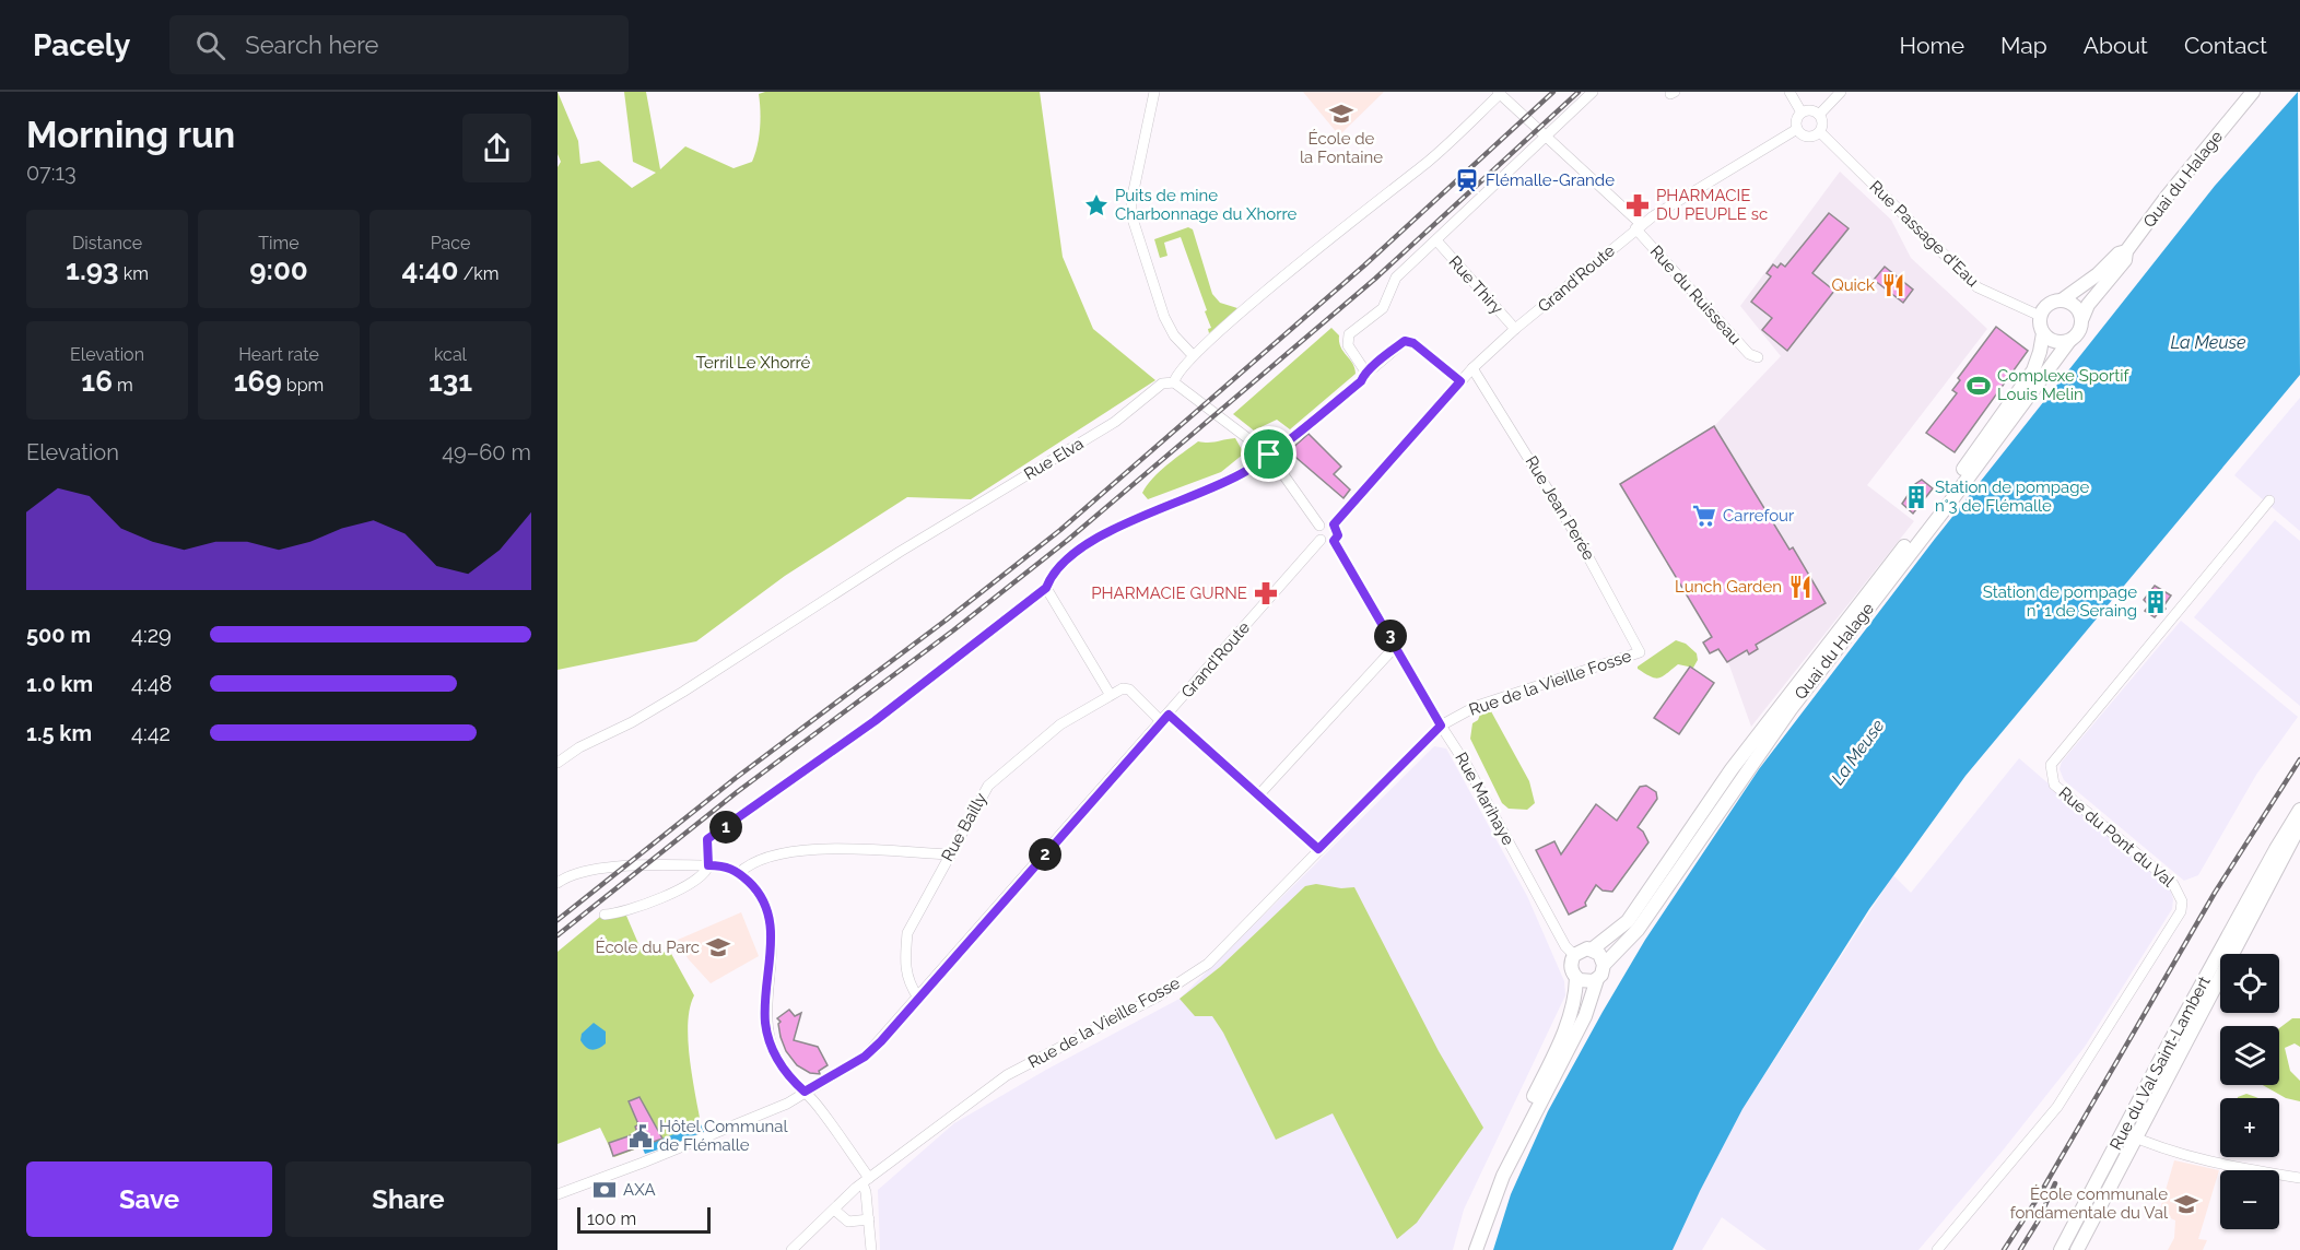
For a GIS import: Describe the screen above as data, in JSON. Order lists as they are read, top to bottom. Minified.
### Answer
{"streets":{"main road":["Quai du Halage","Rue du Val Saint-Lambert"],"street":["Rue Passage d'Eau","Grand'Route","Rue Thiry","Rue du Ruisseau","Rue Elva","Rue Jean Perée","Rue de la Vieille Fosse","Rue Marihaye","Rue Bailly","Rue du Pont du Val"]},"crossings":[["Quai du Halage","Rue Passage d'Eau"],["Quai du Halage","Rue Marihaye"],["Rue Passage d'Eau","Grand'Route"],["Grand'Route","Rue Thiry"],["Grand'Route","Rue du Ruisseau"],["Grand'Route","Rue Jean Perée"],["Grand'Route","Rue Marihaye"],["Grand'Route","Rue Bailly"],["Rue du Ruisseau","Rue Elva"],["Rue Jean Perée","Rue de la Vieille Fosse"],["Rue de la Vieille Fosse","Rue Marihaye"]],"water":["La Meuse"],"parks":["Terril Le Xhorré"],"places":{"school or university":["École de la Fontaine","École du Parc","École communale fondamentale du Val"],"station":["Flémalle-Grande"],"place":["Puits de mine Charbonnage du Xhorre"],"pharmacy":["PHARMACIE DU PEUPLE sc","PHARMACIE GURNE"],"restaurant":["Quick","Lunch Garden"],"sports":["Complexe Sportif Louis Melin"],"building":["Station de pompage n°3 de Flémalle","Station de pompage n° 1 de Seraing"],"supermarket":["Carrefour"],"public building":["Hôtel Communal de Flémalle"],"bank":["AXA"]},"scale_bar":"100 m","page":{"header":"Pacely","search":"Search here","nav":["Home","Map","About","Contact"],"heading":["Morning run","07:13"],"stats":[["Distance","1.93 km"],["Time","9:00"],["Pace","4:40 /km"],["Elevation","16 m"],["Heart rate","169 bpm"],["kcal","131"]],"chart":["Elevation","49–60 m"],"list":[{"name":"500 m","note":"4:29"},{"name":"1.0 km","note":"4:48"},{"name":"1.5 km","note":"4:42"}],"pins":["3","1","2"],"map_buttons":["+","−"],"buttons":["Save","Share"],"scale":"100 m"}}
